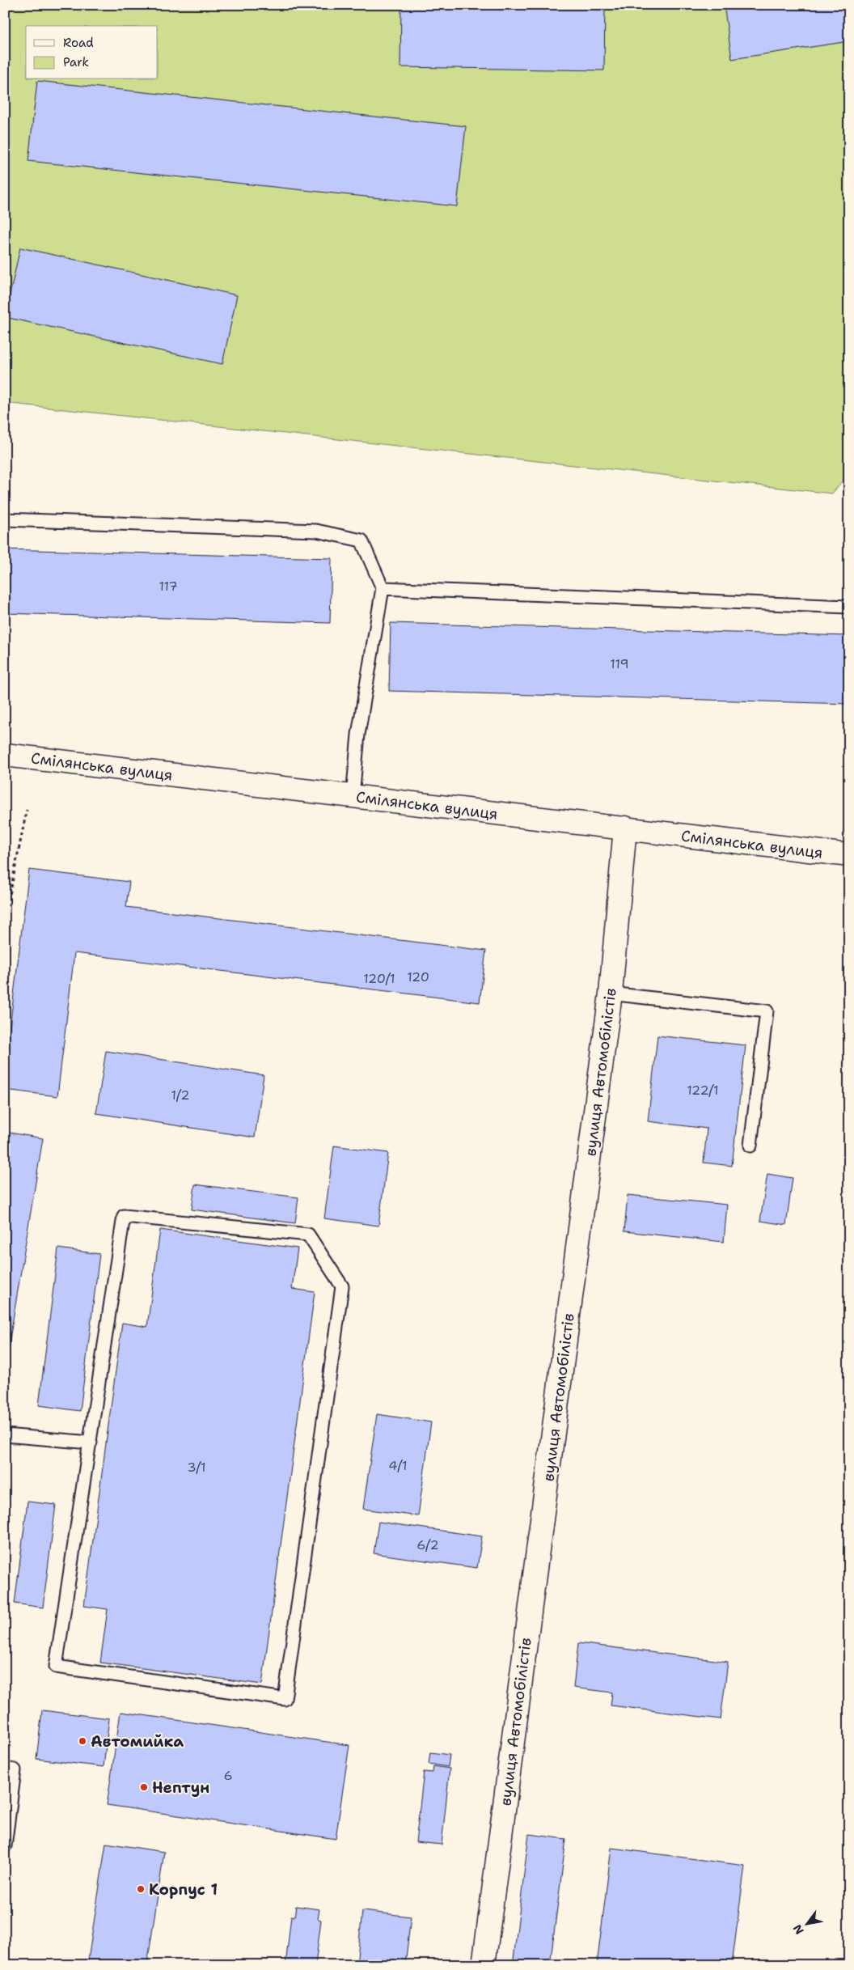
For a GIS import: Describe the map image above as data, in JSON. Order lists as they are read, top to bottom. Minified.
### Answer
{"streets":{"street":["Смілянська вулиця","вулиця Автомобілістів"]},"crossings":[["Смілянська вулиця","вулиця Автомобілістів"]],"places":["Автомийка","Нептун","Корпус 1"],"house_numbers":["117","119","120","120/1","122/1","1/2","4/1","3/1","6/2","6"],"legend":["Road","Park"],"north":"bottom left"}
